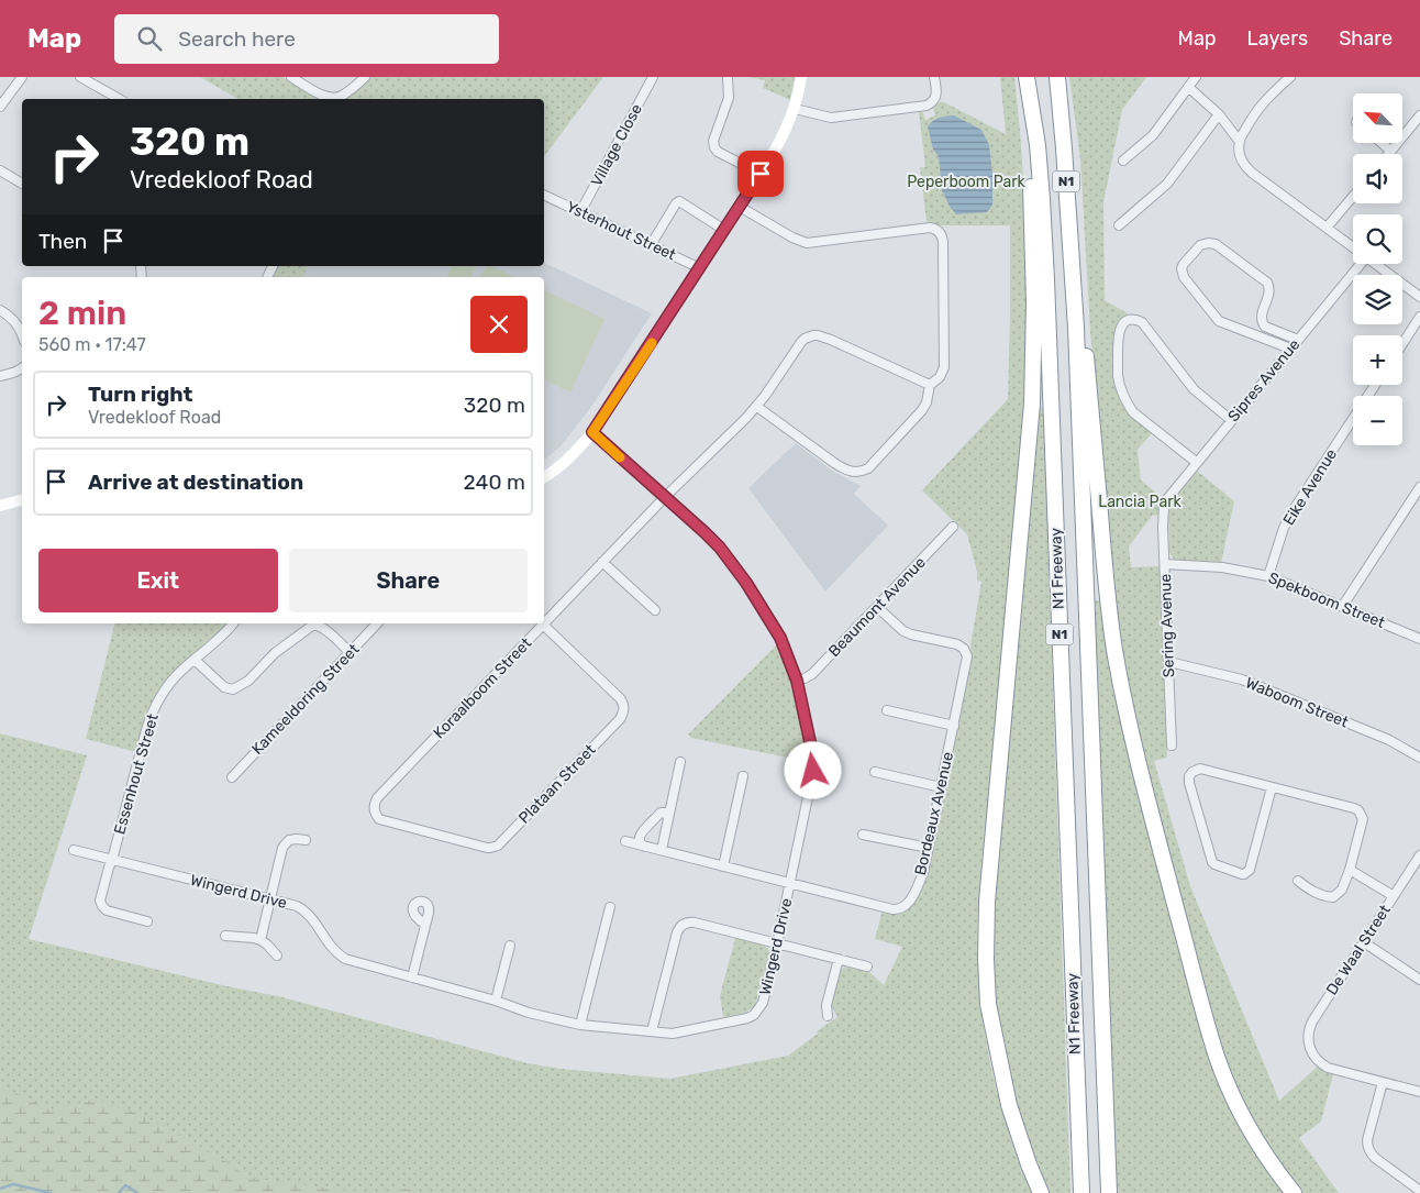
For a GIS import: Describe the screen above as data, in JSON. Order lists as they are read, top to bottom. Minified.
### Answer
{"streets":{"highway":["N1","N1 Freeway"],"street":["Village Close","Ysterhout Street","Sipres Avenue","Eike Avenue","Spekboom Street","Beaumont Avenue","Sering Avenue","Koraalboom Street","Kameeldoring Street","Waboom Street","Essenhout Street","Plataan Street","Bordeaux Avenue","Wingerd Drive","De Waal Street"]},"crossings":[["Village Close","Ysterhout Street"],["Sipres Avenue","Sering Avenue"],["Eike Avenue","Spekboom Street"],["Spekboom Street","Sering Avenue"],["Beaumont Avenue","Bordeaux Avenue"],["Beaumont Avenue","Wingerd Drive"],["Sering Avenue","Waboom Street"],["Koraalboom Street","Plataan Street"],["Koraalboom Street","Wingerd Drive"],["Essenhout Street","Wingerd Drive"],["Bordeaux Avenue","Wingerd Drive"]],"parks":["Peperboom Park","Lancia Park"],"north":"top left","page":{"header":"Map","search":"Search here","nav":["Map","Layers","Share"],"map_buttons":["+","−"],"turn":["320 m","Vredekloof Road"],"then":"Then","heading":["2 min","560 m · 17:47"],"list":[{"name":"Turn right","note":"Vredekloof Road","value":"320 m"},{"name":"Arrive at destination","value":"240 m"}],"buttons":["Exit","Share"]}}
